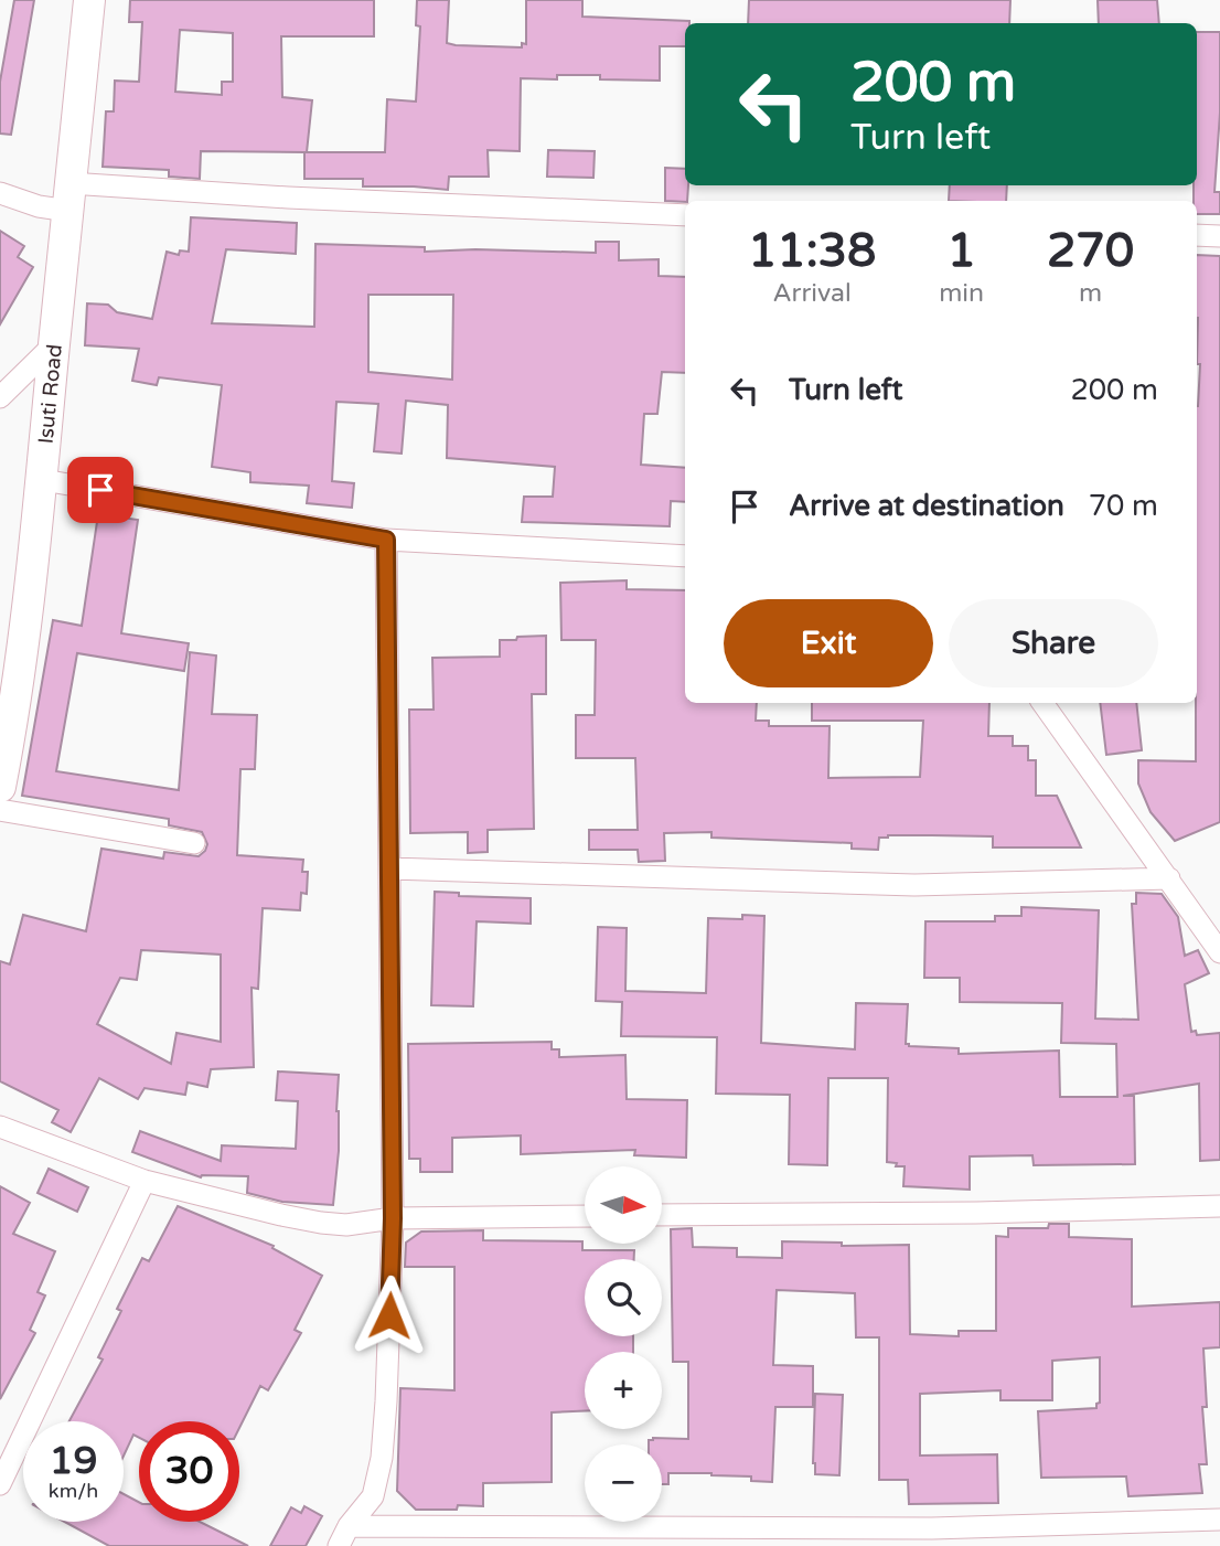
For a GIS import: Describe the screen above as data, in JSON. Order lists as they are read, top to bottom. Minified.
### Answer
{"streets":{"street":["Isuti Road"]},"north":"right","page":{"turn":["200 m","Turn left"],"eta":["11:38","Arrival","1","min","270","m"],"list":[{"name":"Turn left","value":"200 m"},{"name":"Arrive at destination","value":"70 m"}],"buttons":["Exit","Share"],"map_buttons":["+","−"],"speed":"19 km/h","limit":"30"}}
